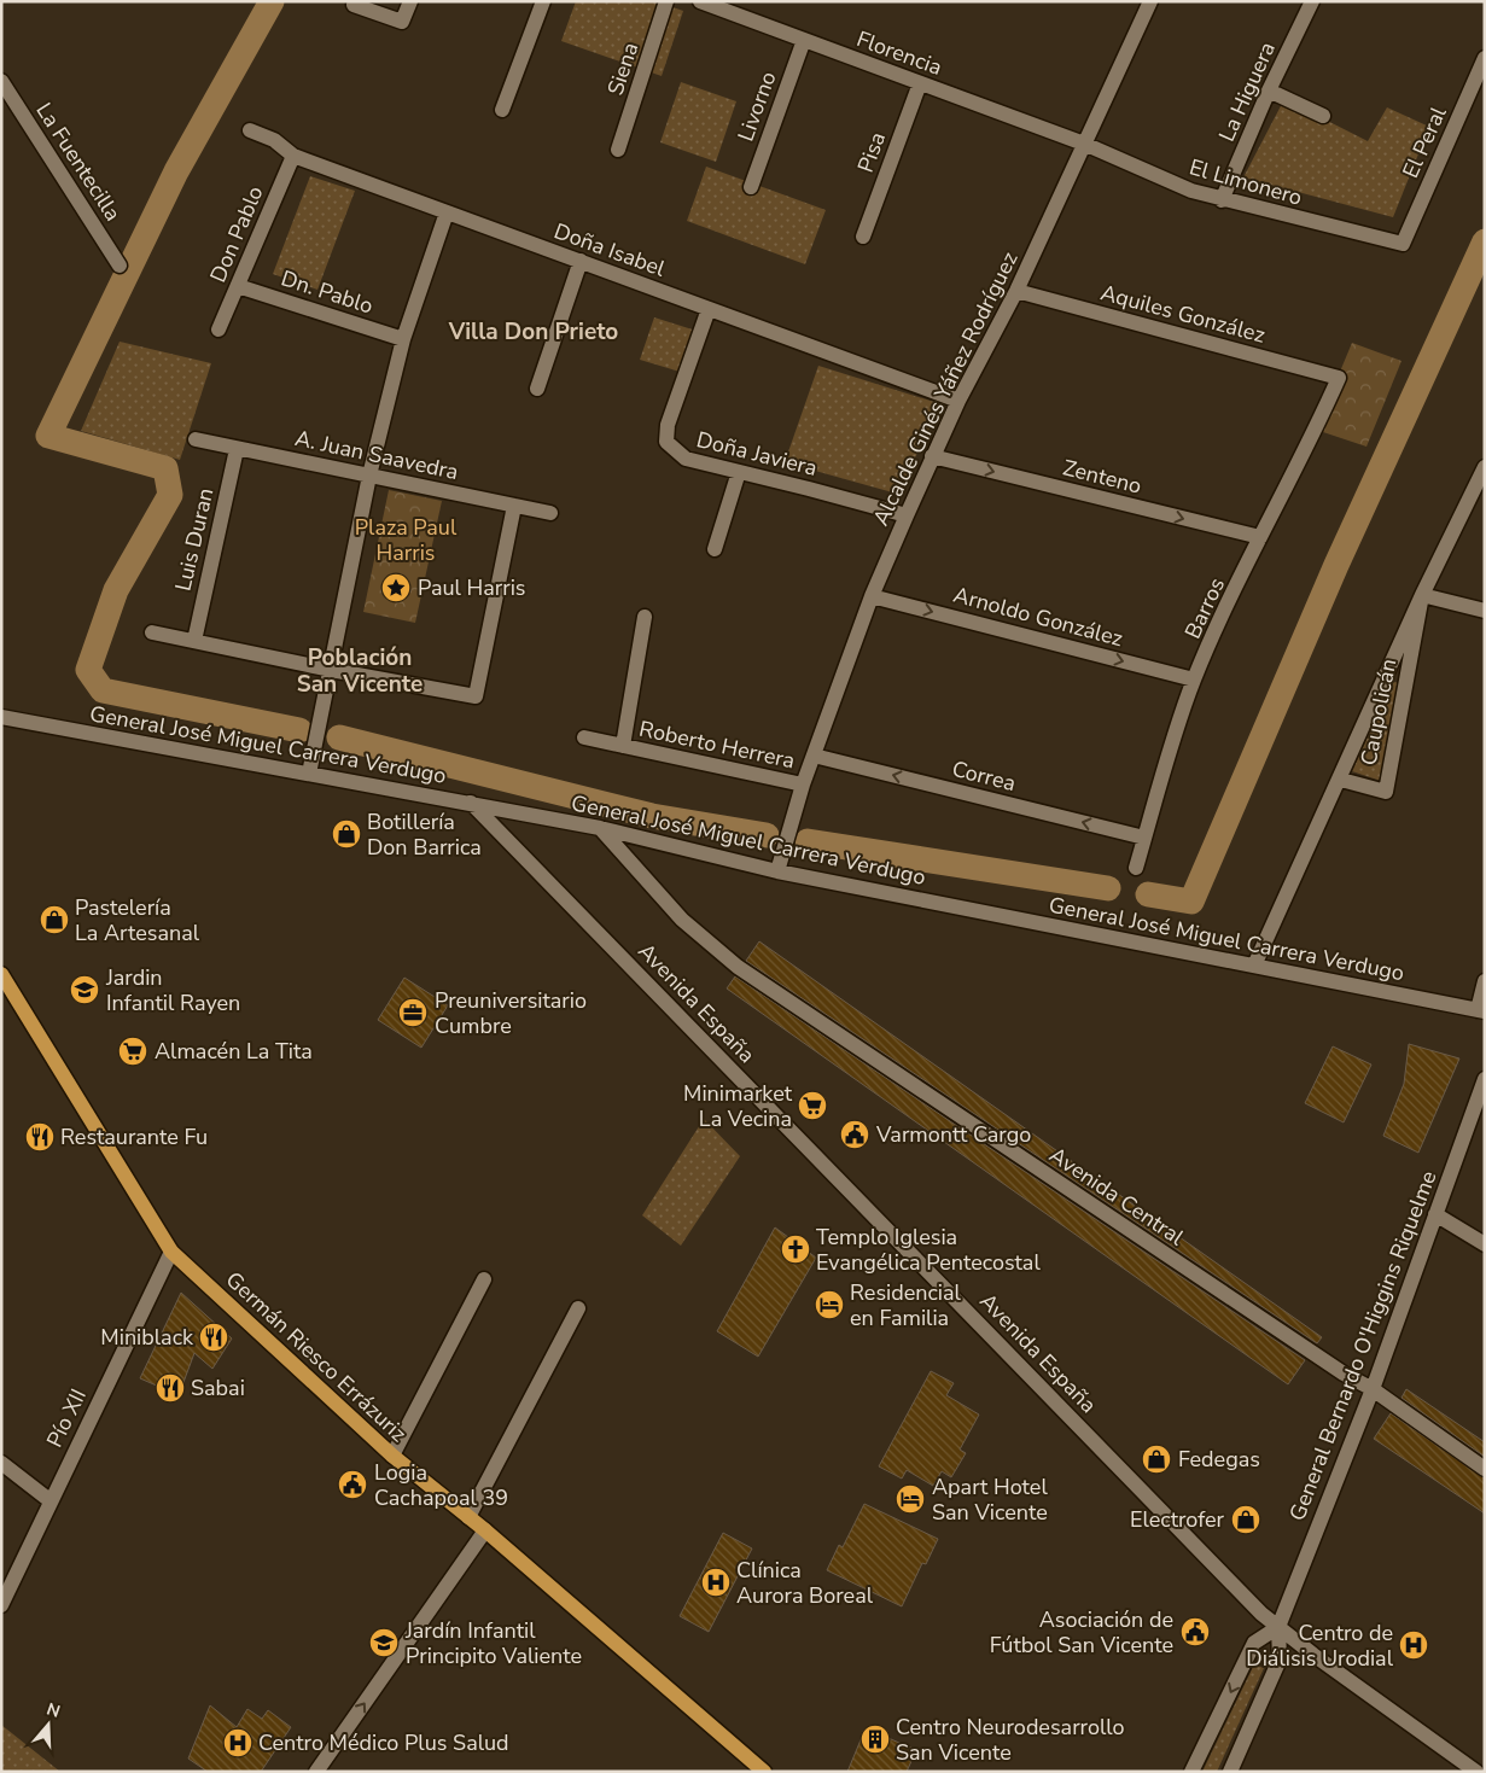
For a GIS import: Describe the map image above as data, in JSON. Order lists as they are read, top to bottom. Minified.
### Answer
{"streets":{"main road":["Germán Riesco Errázuriz"],"street":["Florencia","Siena","La Higuera","Livorno","El Peral","Pisa","La Fuentecilla","El Limonero","Don Pablo","Doña Isabel","Dn. Pablo","Aquiles González","Alcalde Ginés Yáñez Rodríguez","Doña Javiera","A. Juan Saavedra","Zenteno","Luis Duran","Barros","Arnoldo González","Caupolicán","General José Miguel Carrera Verdugo","Roberto Herrera","Correa","Avenida España","Avenida Central","General Bernardo O'Higgins Riquelme","Pío XII"]},"crossings":[["Florencia","Livorno"],["Florencia","Pisa"],["Florencia","El Limonero"],["Florencia","Alcalde Ginés Yáñez Rodríguez"],["La Higuera","El Limonero"],["El Peral","El Limonero"],["El Limonero","Alcalde Ginés Yáñez Rodríguez"],["Don Pablo","Doña Isabel"],["Don Pablo","Dn. Pablo"],["Doña Isabel","Alcalde Ginés Yáñez Rodríguez"],["Doña Isabel","Doña Javiera"],["Aquiles González","Alcalde Ginés Yáñez Rodríguez"],["Aquiles González","Barros"],["Alcalde Ginés Yáñez Rodríguez","Doña Javiera"],["Alcalde Ginés Yáñez Rodríguez","Zenteno"],["Alcalde Ginés Yáñez Rodríguez","Arnoldo González"],["Alcalde Ginés Yáñez Rodríguez","General José Miguel Carrera Verdugo"],["Alcalde Ginés Yáñez Rodríguez","Roberto Herrera"],["Alcalde Ginés Yáñez Rodríguez","Correa"],["A. Juan Saavedra","Luis Duran"],["Zenteno","Barros"],["Barros","Arnoldo González"],["Barros","Correa"],["Caupolicán","General José Miguel Carrera Verdugo"],["General José Miguel Carrera Verdugo","Avenida España"],["General José Miguel Carrera Verdugo","Avenida Central"],["Avenida España","General Bernardo O'Higgins Riquelme"],["Avenida Central","General Bernardo O'Higgins Riquelme"],["Germán Riesco Errázuriz","Pío XII"]],"one_way":["Zenteno","Arnoldo González","Correa"],"districts":["Villa Don Prieto","Población San Vicente"],"parks":["Plaza Paul Harris"],"places":{"place":["Paul Harris"],"shop":["Botillería Don Barrica","Pastelería La Artesanal","Fedegas","Electrofer"],"school or university":["Jardin Infantil Rayen","Jardín Infantil Principito Valiente"],"office":["Preuniversitario Cumbre"],"supermarket":["Almacén La Tita","Minimarket La Vecina"],"public building":["Varmontt Cargo","Logia Cachapoal 39","Asociación de Fútbol San Vicente"],"restaurant":["Restaurante Fu","Miniblack","Sabai"],"church":["Templo Iglesia Evangélica Pentecostal"],"hotel":["Residencial en Familia","Apart Hotel San Vicente"],"hospital":["Clínica Aurora Boreal","Centro de Diálisis Urodial","Centro Médico Plus Salud"],"building":["Centro Neurodesarrollo San Vicente"]},"north":"top"}
